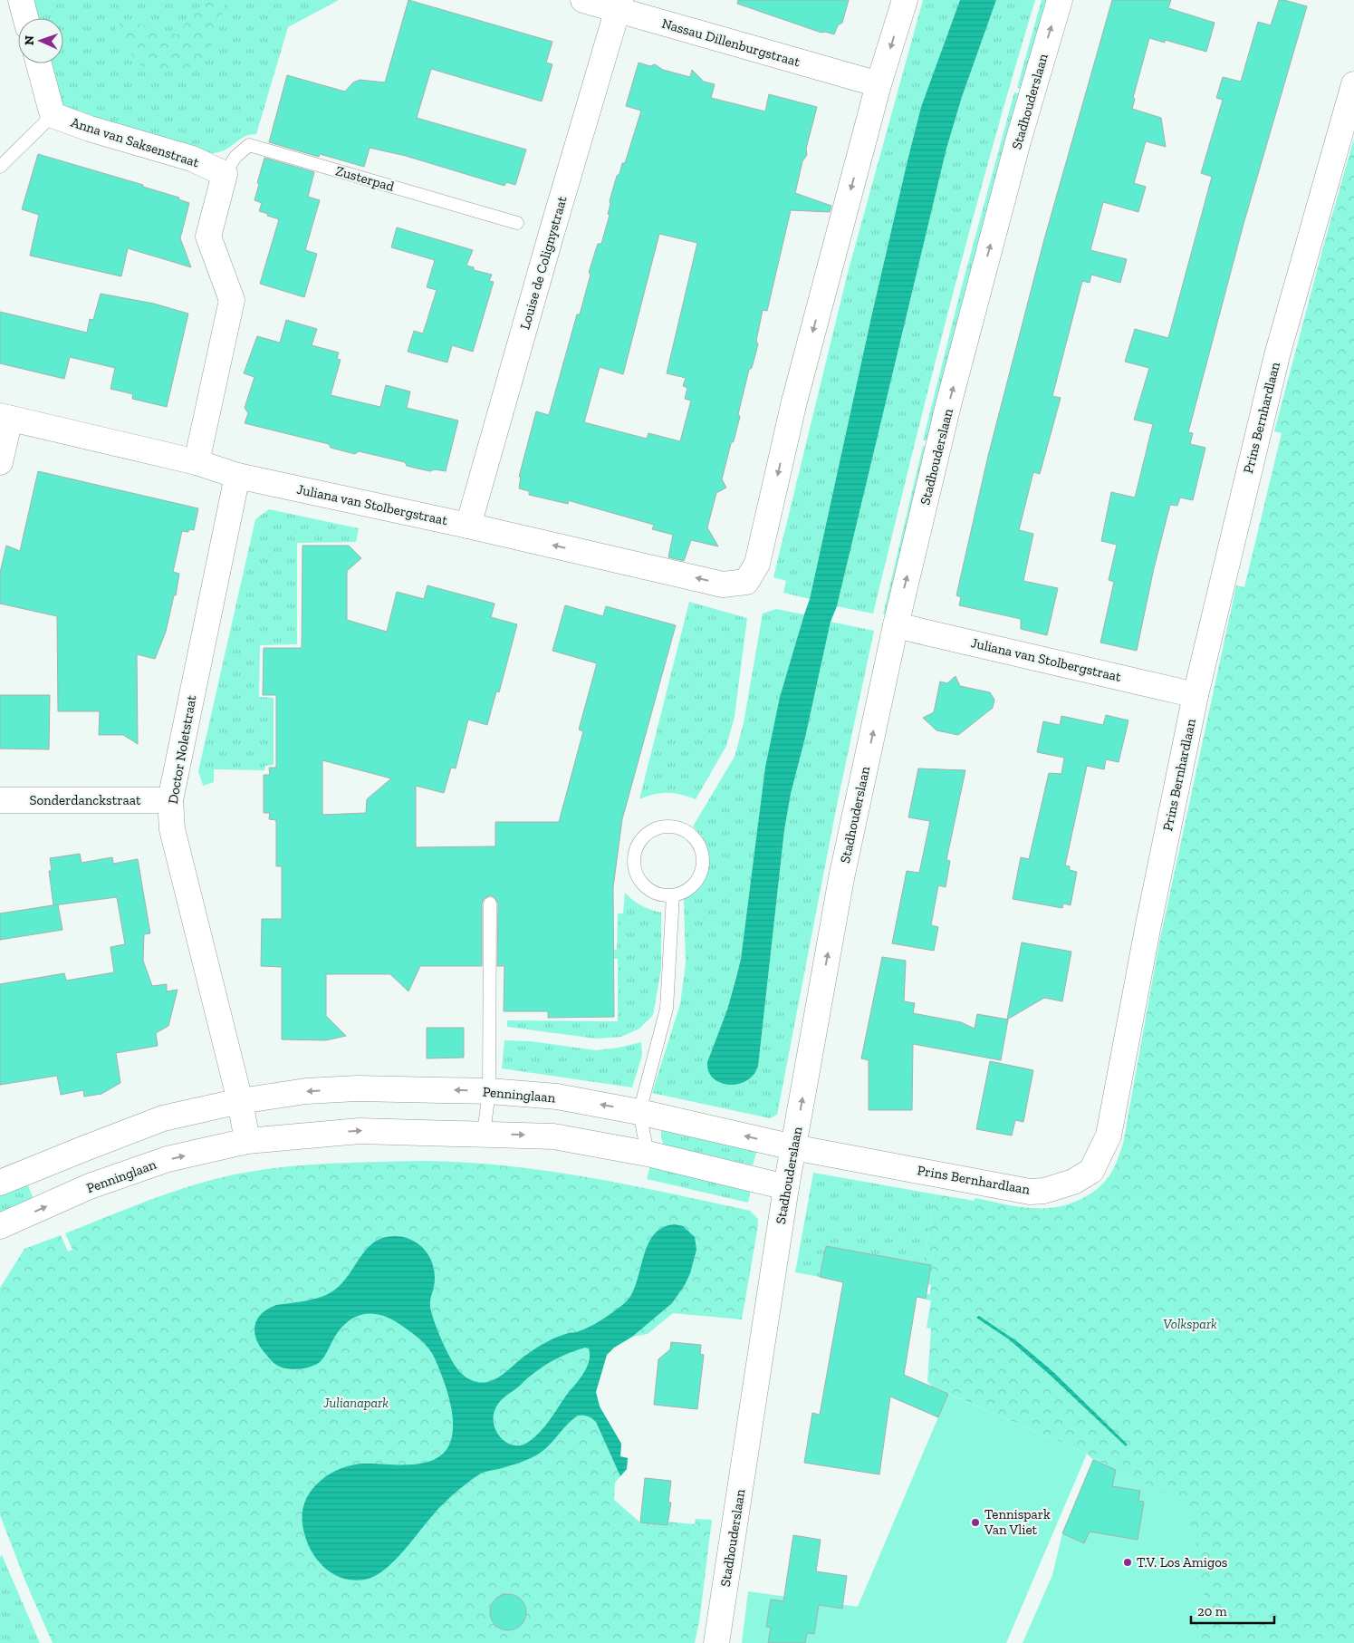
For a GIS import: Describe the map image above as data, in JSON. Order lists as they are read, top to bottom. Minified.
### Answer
{"streets":{"street":["Nassau Dillenburgstraat","Stadhouderslaan","Anna van Saksenstraat","Louise de Colignystraat","Prins Bernhardlaan","Juliana van Stolbergstraat","Doctor Noletstraat","Sonderdanckstraat","Penninglaan"],"lane":["Zusterpad"]},"crossings":[["Nassau Dillenburgstraat","Louise de Colignystraat"],["Nassau Dillenburgstraat","Juliana van Stolbergstraat"],["Stadhouderslaan","Prins Bernhardlaan"],["Stadhouderslaan","Juliana van Stolbergstraat"],["Stadhouderslaan","Penninglaan"],["Anna van Saksenstraat","Zusterpad"],["Louise de Colignystraat","Juliana van Stolbergstraat"],["Prins Bernhardlaan","Juliana van Stolbergstraat"],["Prins Bernhardlaan","Penninglaan"],["Juliana van Stolbergstraat","Doctor Noletstraat"],["Doctor Noletstraat","Sonderdanckstraat"],["Doctor Noletstraat","Penninglaan"]],"one_way":["Stadhouderslaan"],"parks":["Volkspark","Julianapark"],"places":["Tennispark Van Vliet","T.V. Los Amigos"],"scale_bar":"20 m","north":"left"}
